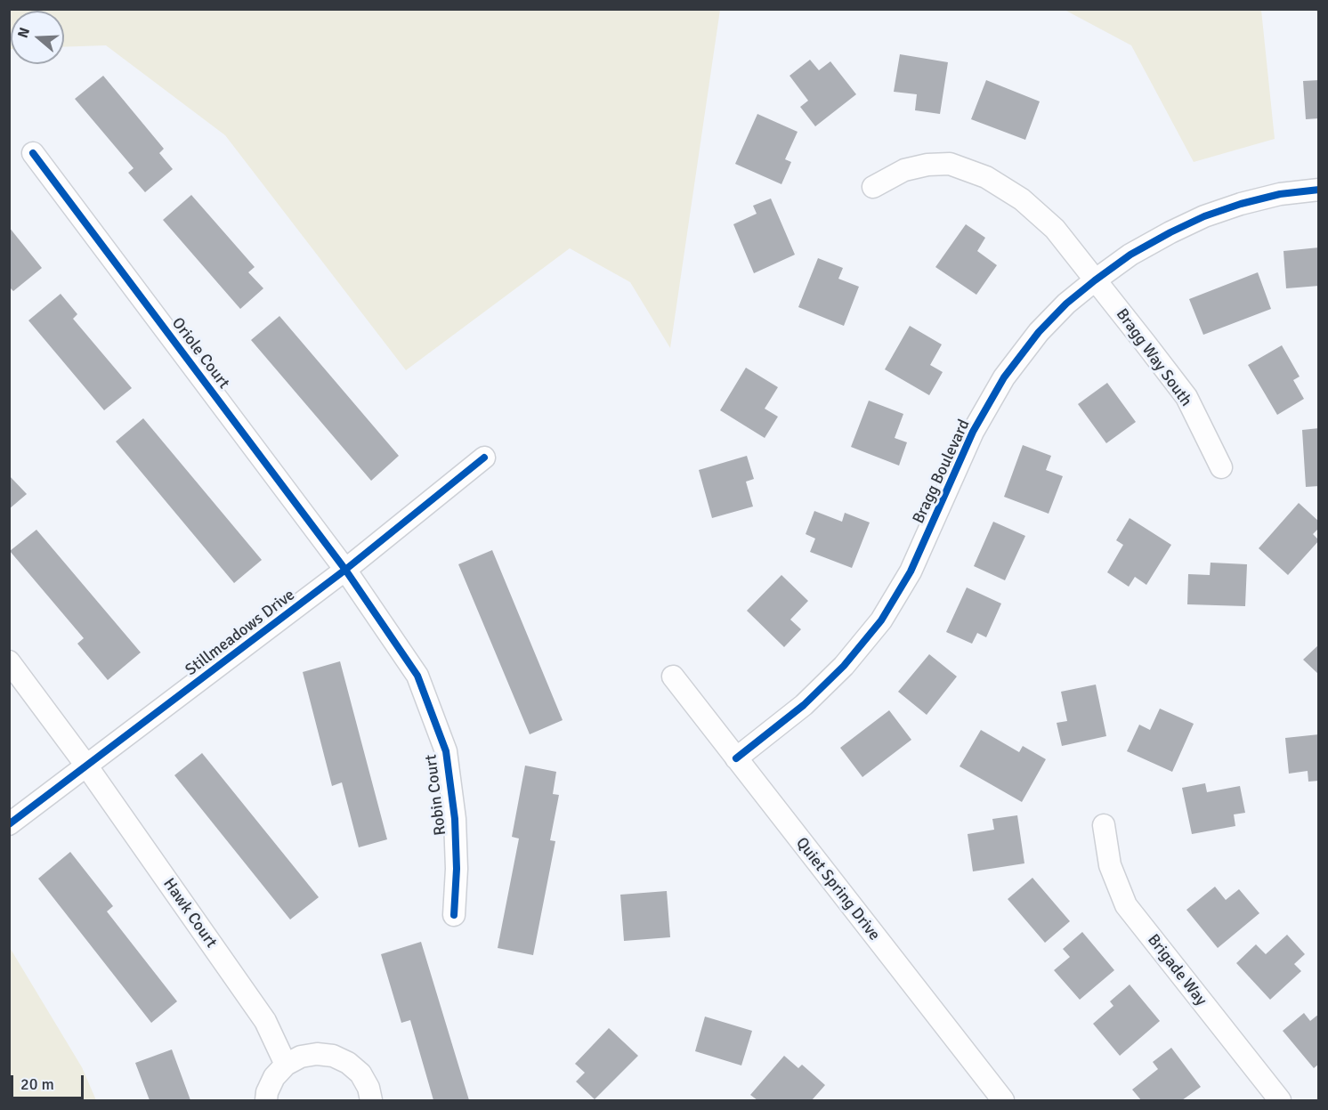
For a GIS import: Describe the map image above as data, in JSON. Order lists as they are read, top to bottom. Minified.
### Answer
{"streets":{"street":["Oriole Court","Bragg Way South","Bragg Boulevard","Stillmeadows Drive","Robin Court","Quiet Spring Drive","Hawk Court","Brigade Way"]},"crossings":[["Oriole Court","Stillmeadows Drive"],["Oriole Court","Robin Court"],["Bragg Way South","Bragg Boulevard"],["Bragg Boulevard","Quiet Spring Drive"],["Stillmeadows Drive","Robin Court"],["Stillmeadows Drive","Hawk Court"]],"scale_bar":"20 m","north":"left"}
